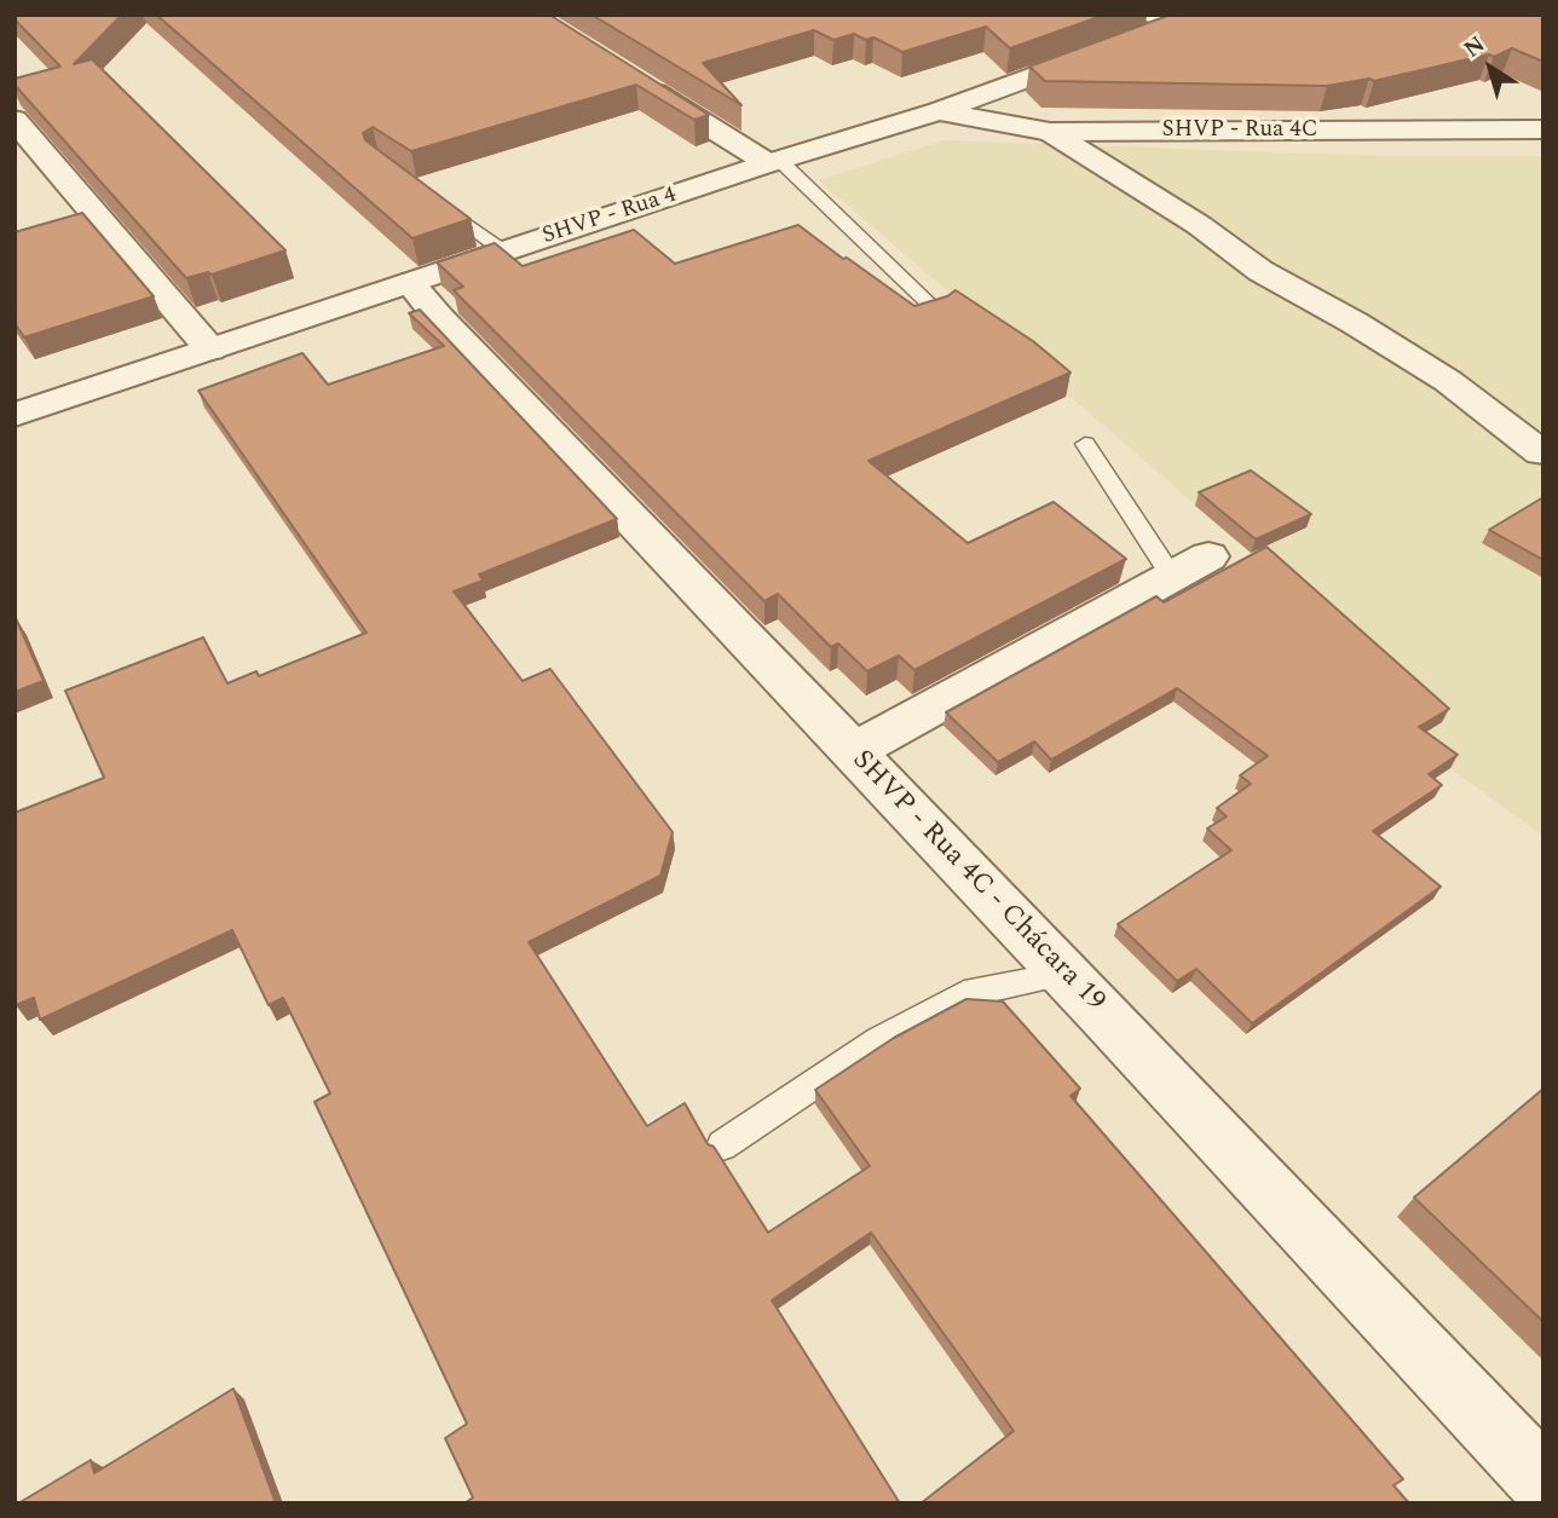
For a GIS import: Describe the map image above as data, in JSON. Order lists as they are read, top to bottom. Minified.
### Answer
{"streets":{"street":["SHVP - Rua 4C","SHVP - Rua 4","SHVP - Rua 4C - Chácara 19"]},"crossings":[["SHVP - Rua 4C","SHVP - Rua 4"],["SHVP - Rua 4","SHVP - Rua 4C - Chácara 19"]],"north":"top left"}
